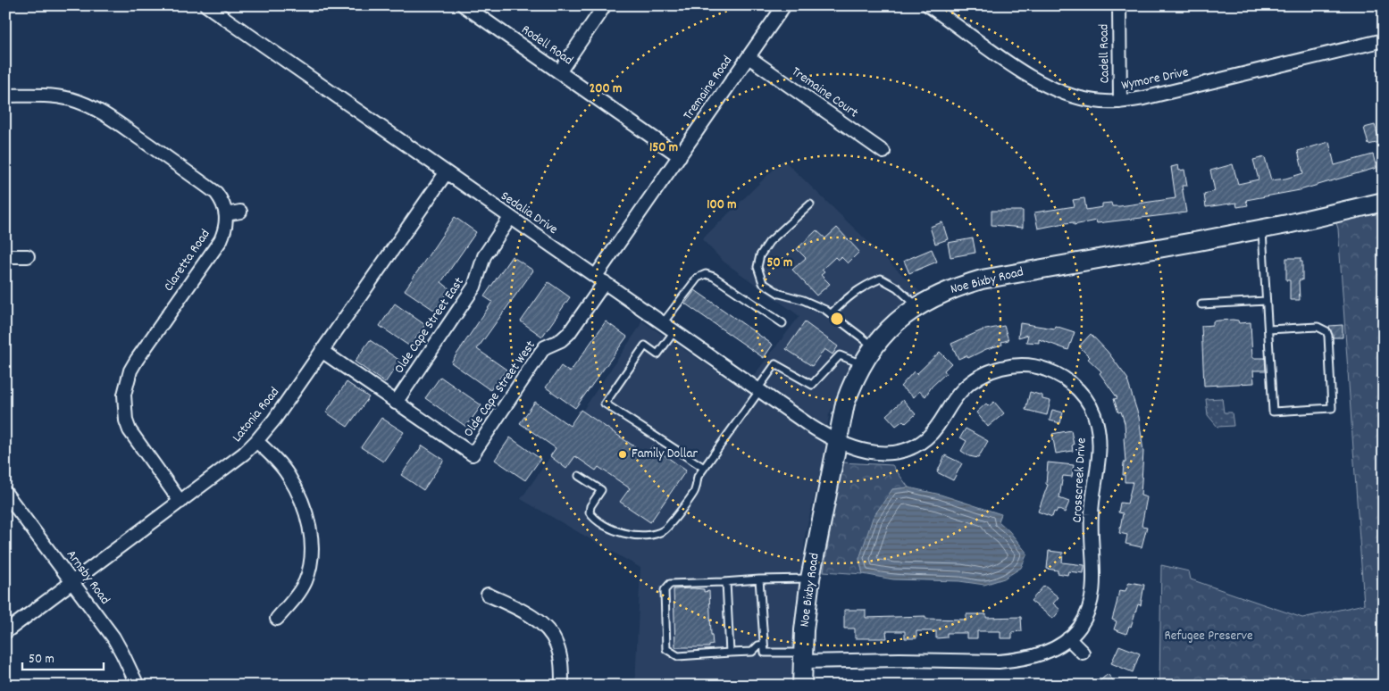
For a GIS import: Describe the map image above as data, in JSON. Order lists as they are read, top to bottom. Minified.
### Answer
{"streets":{"street":["Rodell Road","Cadell Road","Wymore Drive","Tremaine Road","Tremaine Court","Sedalia Drive","Claretta Road","Noe Bixby Road","Olde Cape Street East","Olde Cape Street West","Latonia Road","Crosscreek Drive","Arnsby Road"]},"crossings":[["Rodell Road","Tremaine Road"],["Cadell Road","Wymore Drive"],["Tremaine Road","Tremaine Court"],["Tremaine Road","Sedalia Drive"],["Tremaine Road","Olde Cape Street West"],["Sedalia Drive","Noe Bixby Road"],["Sedalia Drive","Olde Cape Street East"],["Sedalia Drive","Olde Cape Street West"],["Sedalia Drive","Latonia Road"],["Sedalia Drive","Crosscreek Drive"],["Claretta Road","Latonia Road"],["Noe Bixby Road","Crosscreek Drive"],["Olde Cape Street East","Olde Cape Street West"],["Latonia Road","Arnsby Road"]],"parks":["Refugee Preserve"],"places":["Family Dollar"],"scale_bar":"50 m","rings":["200 m","150 m","100 m","50 m"]}
